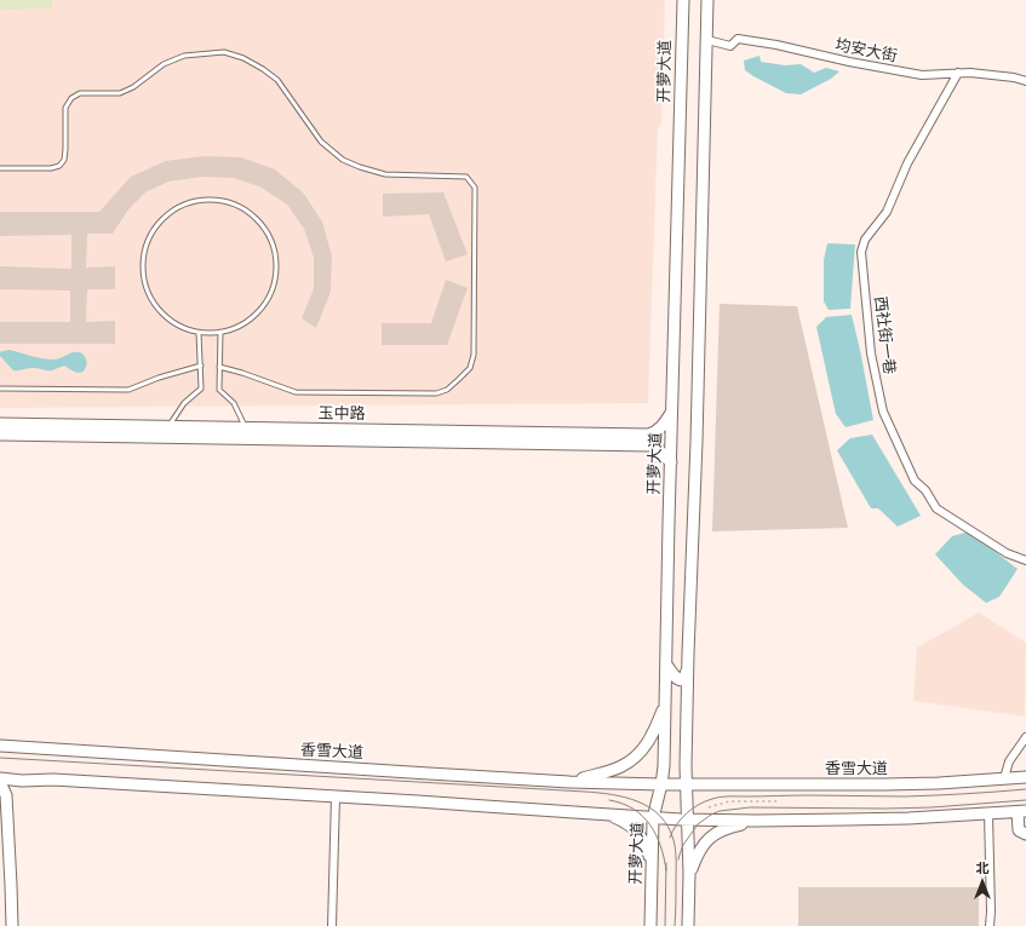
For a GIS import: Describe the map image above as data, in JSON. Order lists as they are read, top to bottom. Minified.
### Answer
{"streets":{"main road":["开萝大道","玉中路","香雪大道"],"street":["均安大街","西社街一巷"]},"crossings":[["均安大街","西社街一巷"],["开萝大道","玉中路"],["开萝大道","香雪大道"]],"north":"top"}
